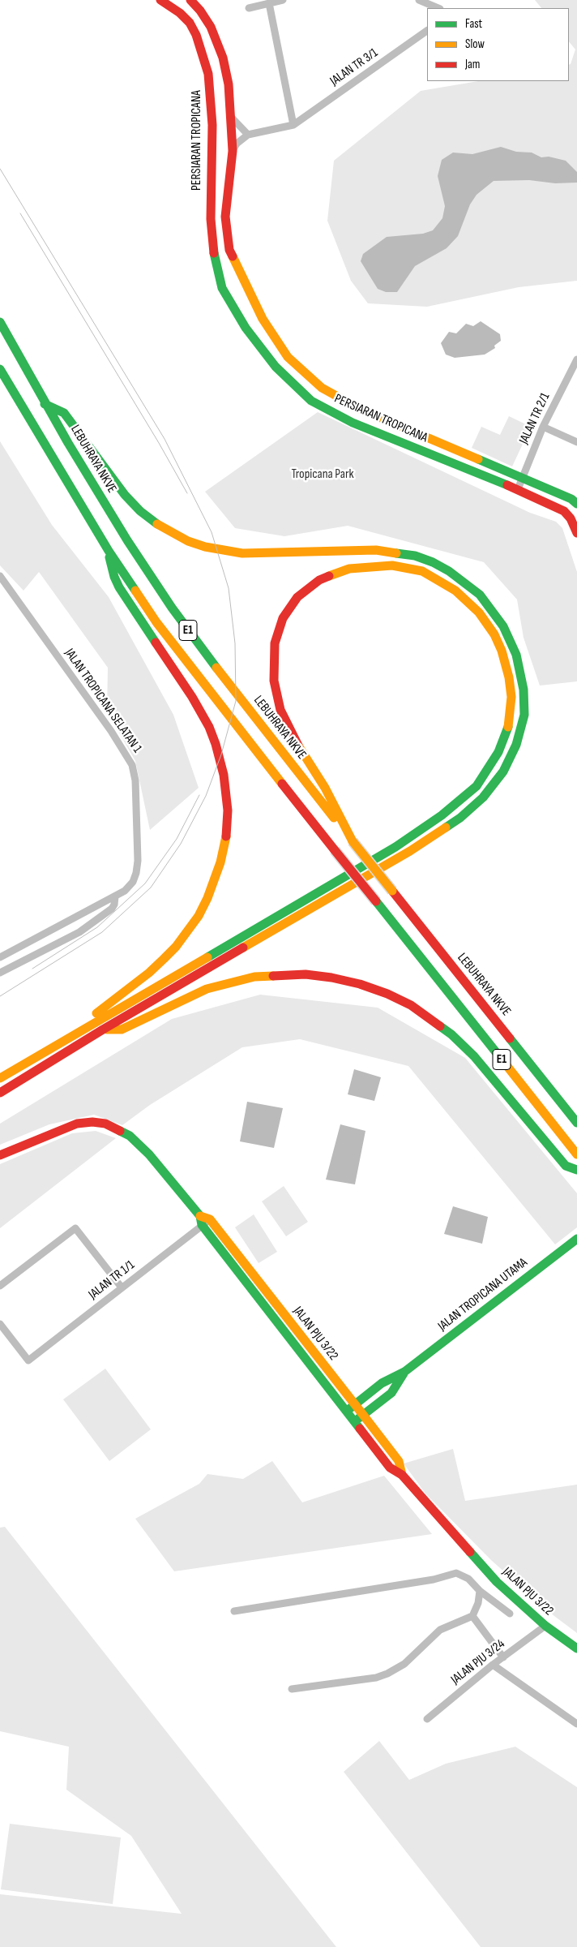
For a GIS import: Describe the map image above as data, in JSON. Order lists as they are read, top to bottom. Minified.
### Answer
{"streets":{"main road":["PERSIARAN TROPICANA","LEBUHRAYA NKVE","E1","JALAN TROPICANA UTAMA","JALAN PJU 3/22"],"street":["JALAN TR 3/1","JALAN TR 2/1","JALAN TROPICANA SELATAN 1","JALAN TR 1/1","JALAN PJU 3/24"]},"crossings":[["PERSIARAN TROPICANA","JALAN TR 2/1"],["JALAN TR 1/1","JALAN PJU 3/22"],["JALAN TROPICANA UTAMA","JALAN PJU 3/22"],["JALAN PJU 3/22","JALAN PJU 3/24"]],"parks":["Tropicana Park"],"legend":["Fast","Slow","Jam"]}
